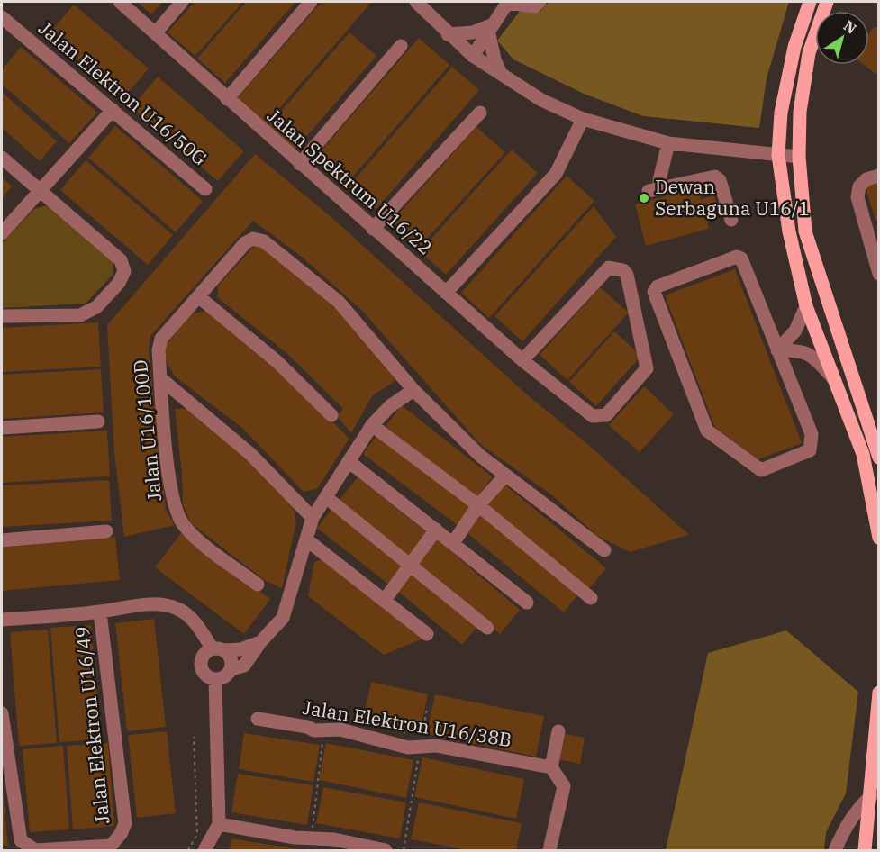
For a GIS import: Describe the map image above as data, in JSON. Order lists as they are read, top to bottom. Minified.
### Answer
{"streets":{"street":["Jalan Elektron U16/50G","Jalan Spektrum U16/22","Jalan U16/100D","Jalan Elektron U16/38B","Jalan Elektron U16/49"]},"places":["Dewan Serbaguna U16/1"],"north":"top right"}
